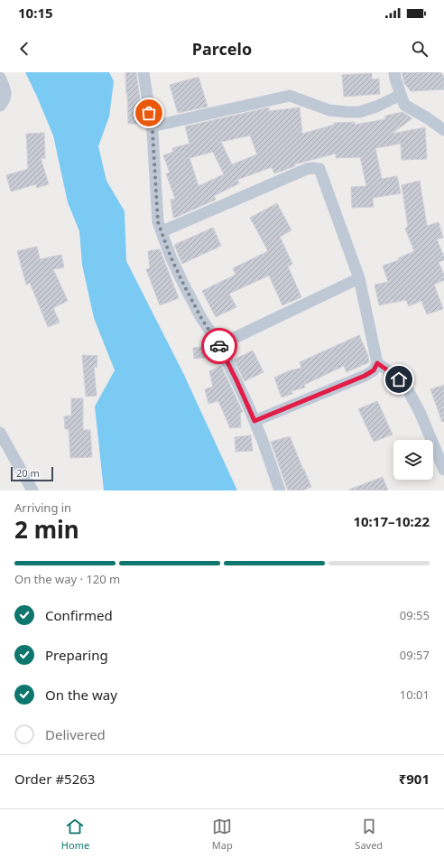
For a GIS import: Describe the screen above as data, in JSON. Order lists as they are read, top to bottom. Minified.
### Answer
{"scale_bar":"20 m","page":{"status":"10:15","header":"Parcelo","scale":"20 m","heading":["2 min","Arriving in","10:17–10:22"],"panel":["Order #5263","₹901"],"bar":"On the way · 120 m","list":[["Confirmed","09:55"],["Preparing","09:57"],["On the way","10:01"],"Delivered"],"tabs":["Home","Map","Saved"]}}
